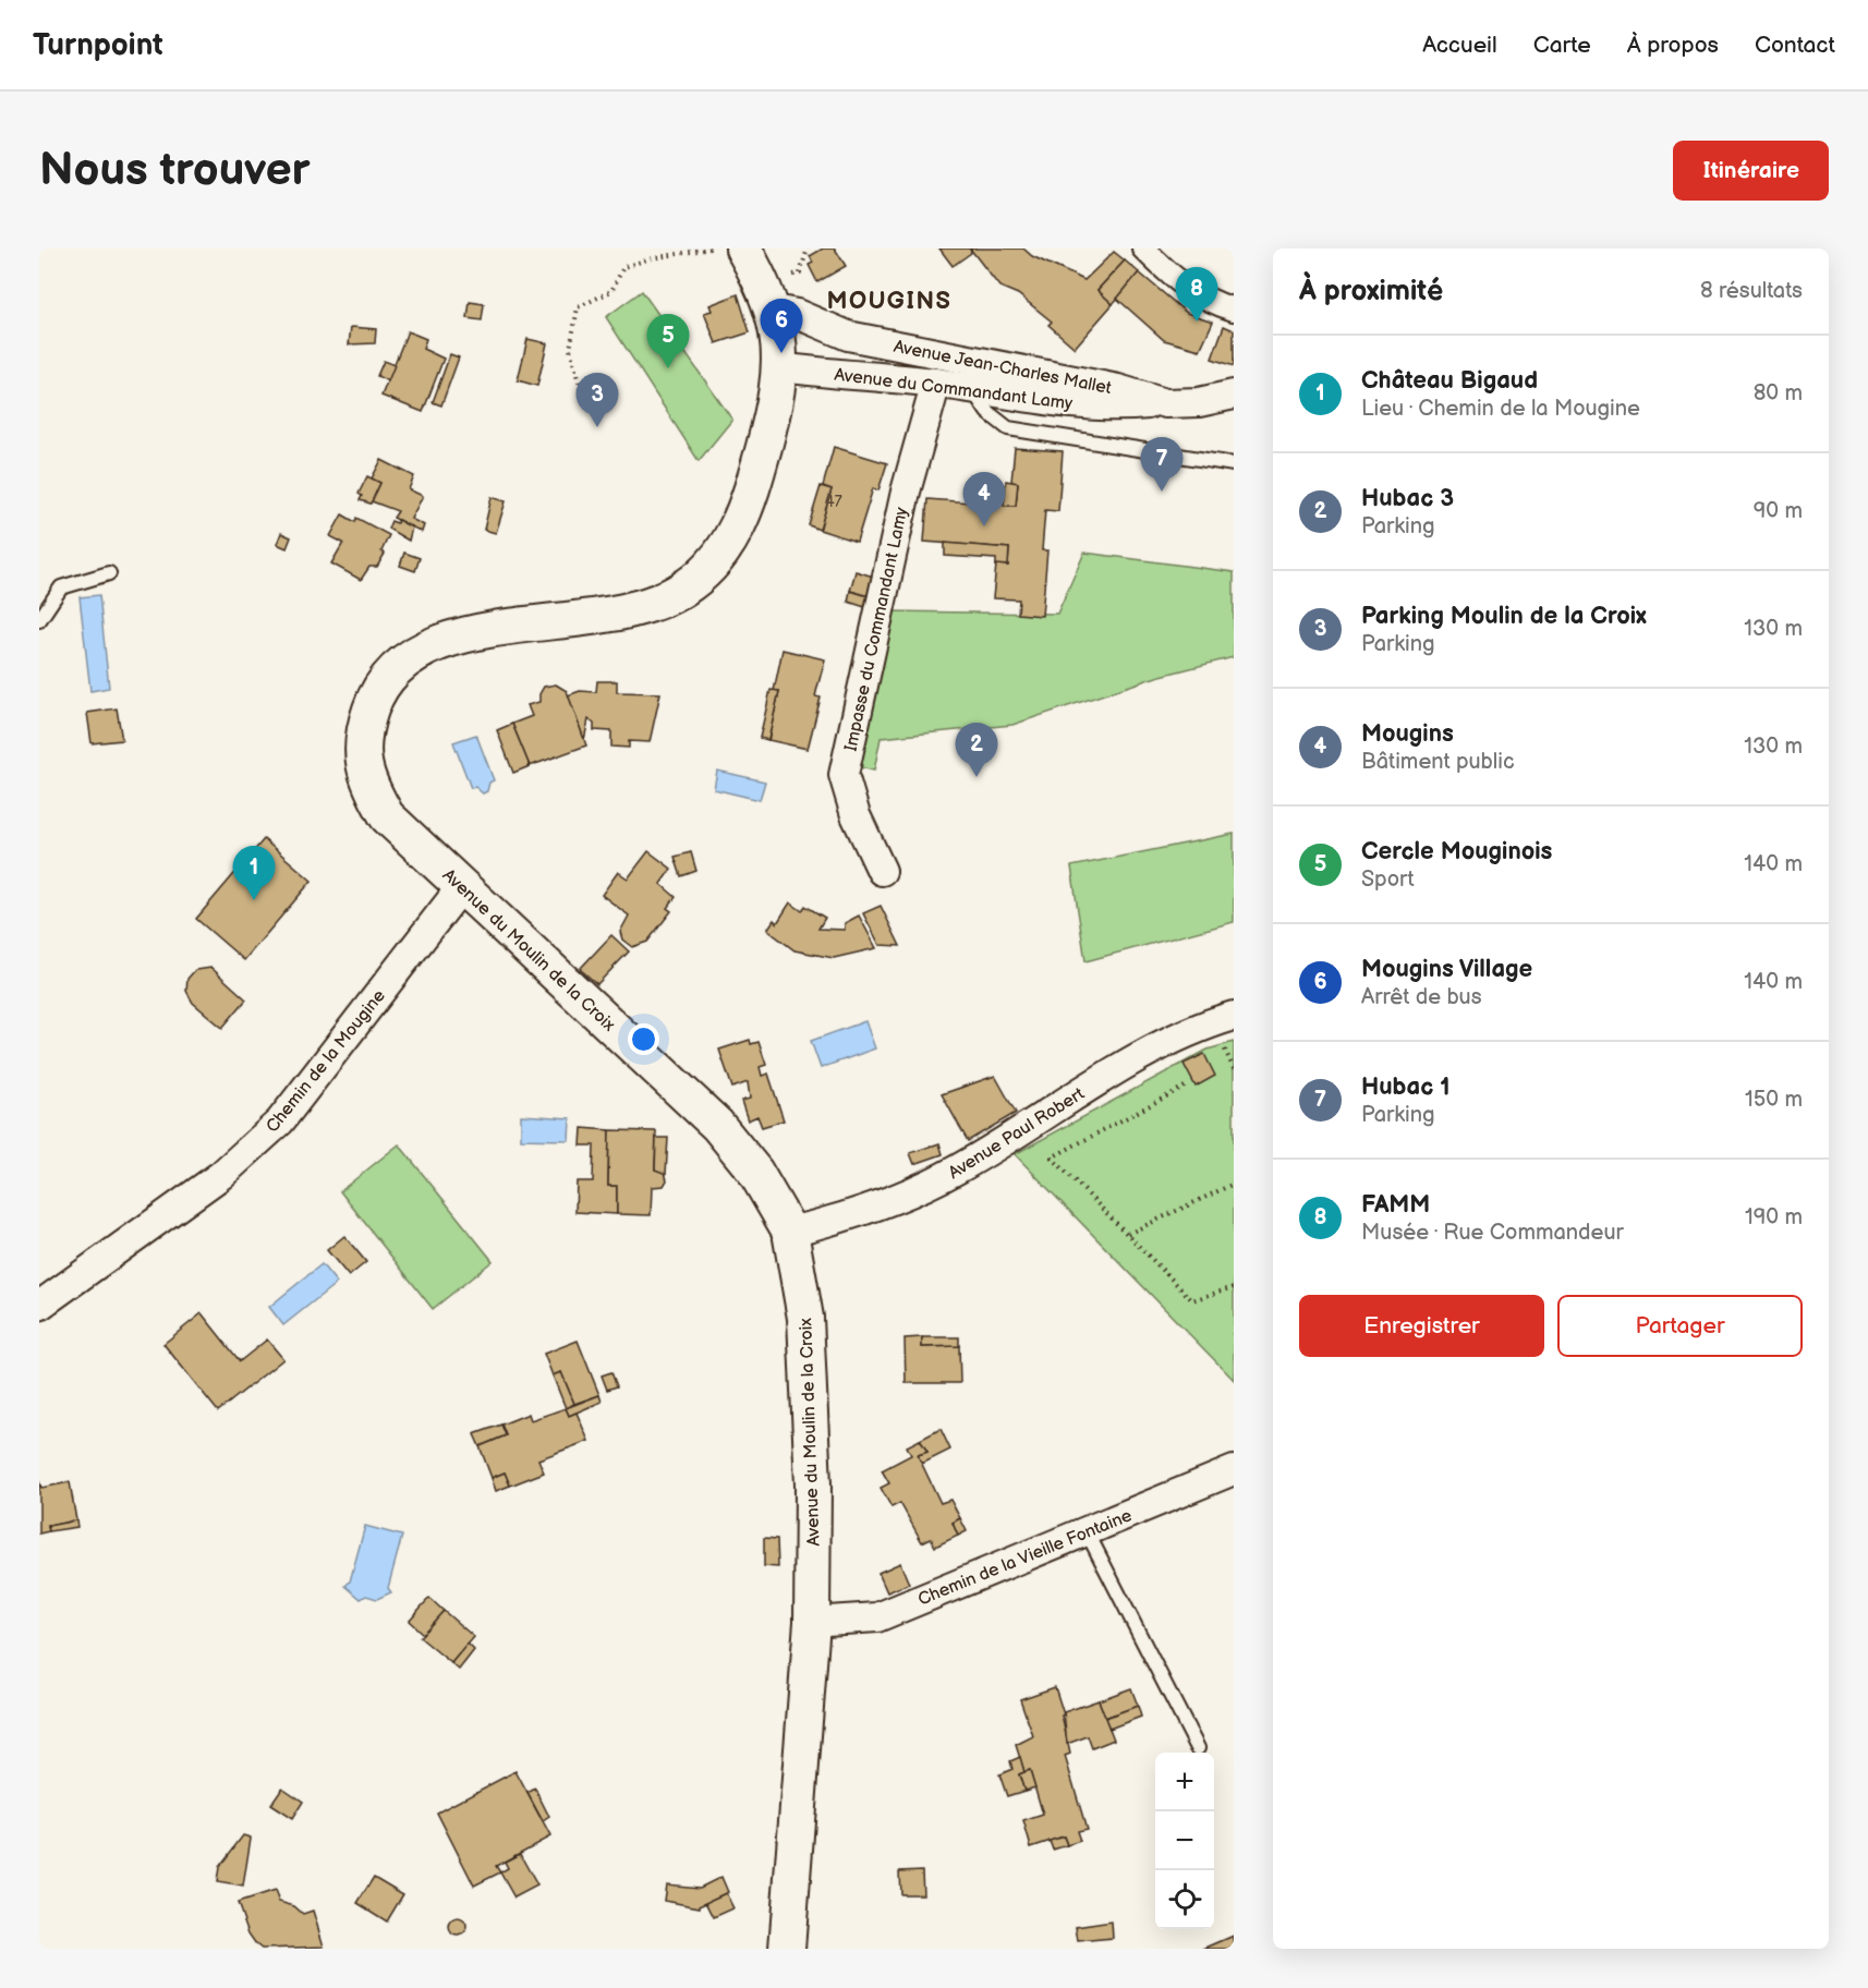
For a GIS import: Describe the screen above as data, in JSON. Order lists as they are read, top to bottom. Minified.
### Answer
{"streets":{"street":["Avenue Jean-Charles Mallet","Avenue du Commandant Lamy","Impasse du Commandant Lamy","Avenue du Moulin de la Croix","Chemin de la Mougine","Avenue Paul Robert","Chemin de la Vieille Fontaine"]},"crossings":[["Avenue Jean-Charles Mallet","Avenue du Commandant Lamy"],["Avenue Jean-Charles Mallet","Avenue du Moulin de la Croix"],["Avenue du Commandant Lamy","Impasse du Commandant Lamy"],["Avenue du Commandant Lamy","Avenue du Moulin de la Croix"],["Avenue du Moulin de la Croix","Chemin de la Mougine"],["Avenue du Moulin de la Croix","Avenue Paul Robert"],["Avenue du Moulin de la Croix","Chemin de la Vieille Fontaine"]],"districts":["MOUGINS"],"house_numbers":["47"],"page":{"header":"Turnpoint","nav":["Accueil","Carte","À propos","Contact"],"buttons":["Itinéraire",["Enregistrer","Partager"]],"title":"Nous trouver","heading":["À proximité","8 résultats"],"pins":["8","6","5","3","7","4","2","1"],"list":[{"mark":"1","name":"Château Bigaud","note":"Lieu · Chemin de la Mougine","value":"80 m"},{"mark":"2","name":"Hubac 3","note":"Parking","value":"90 m"},{"mark":"3","name":"Parking Moulin de la Croix","note":"Parking","value":"130 m"},{"mark":"4","name":"Mougins","note":"Bâtiment public","value":"130 m"},{"mark":"5","name":"Cercle Mouginois","note":"Sport","value":"140 m"},{"mark":"6","name":"Mougins Village","note":"Arrêt de bus","value":"140 m"},{"mark":"7","name":"Hubac 1","note":"Parking","value":"150 m"},{"mark":"8","name":"FAMM","note":"Musée · Rue Commandeur","value":"190 m"}],"map_buttons":["+","−"]}}
